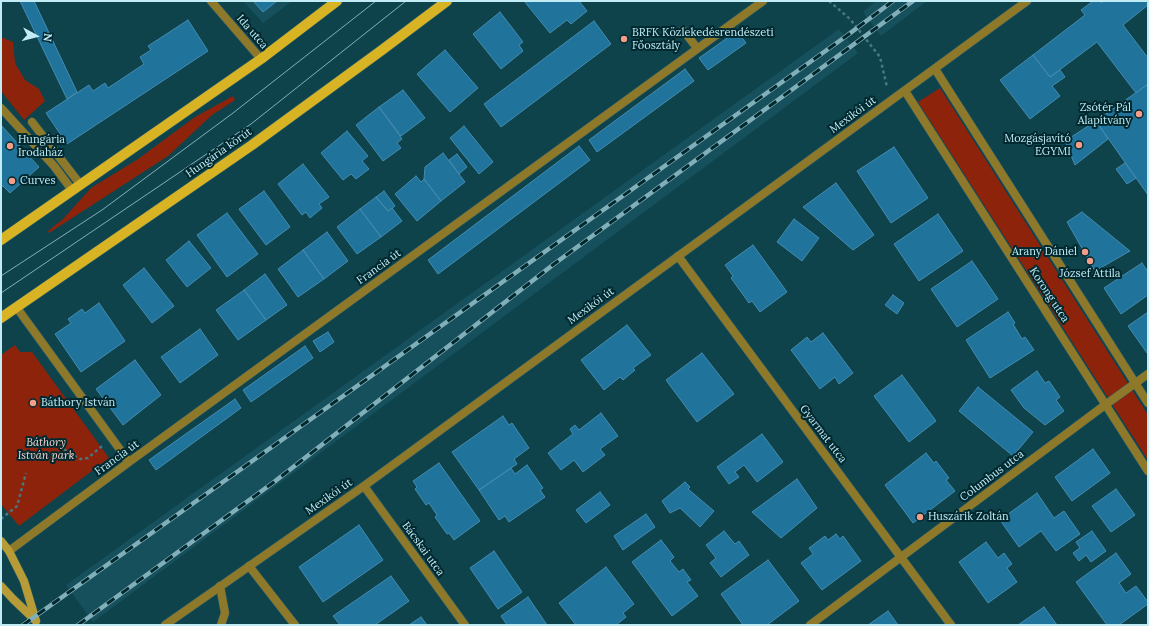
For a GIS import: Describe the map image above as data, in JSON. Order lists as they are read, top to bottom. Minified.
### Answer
{"streets":{"main road":["Hungária körút"],"street":["Ida utca","Mexikói út","Francia út","Korong utca","Gyarmat utca","Columbus utca","Bácskai utca"]},"crossings":[["Mexikói út","Korong utca"],["Mexikói út","Gyarmat utca"],["Mexikói út","Bácskai utca"],["Korong utca","Columbus utca"],["Gyarmat utca","Columbus utca"]],"parks":["Báthory István park"],"places":["BRFK Közlekedésrendészeti Főosztály","Zsótér Pál Alapítvány","Mozgásjavító EGYMI","Hungária Irodaház","Curves","Arany Dániel","József Attila","Báthory István","Huszárik Zoltán"],"north":"right"}
